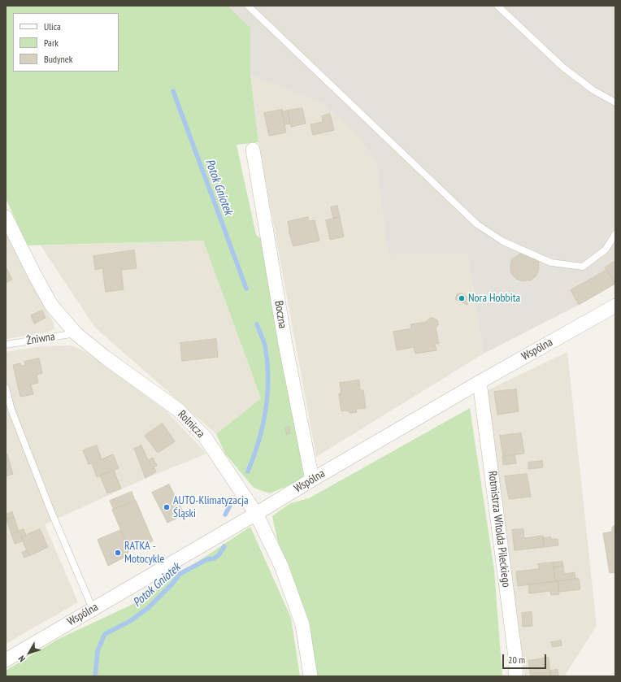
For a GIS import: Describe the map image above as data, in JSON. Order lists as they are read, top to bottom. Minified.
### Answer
{"streets":{"street":["Boczna","Wspólna","Rolnicza","Rotmistrza Witolda Pileckiego"],"lane":["Żniwna"]},"crossings":[["Boczna","Wspólna"],["Żniwna","Rolnicza"],["Wspólna","Rolnicza"],["Wspólna","Rotmistrza Witolda Pileckiego"]],"water":["Potok Gniotek"],"places":["Nora Hobbita","AUTO-Klimatyzacja Śląski","RATKA - Motocykle"],"legend":["Ulica","Park","Budynek"],"scale_bar":"20 m","north":"bottom left"}
